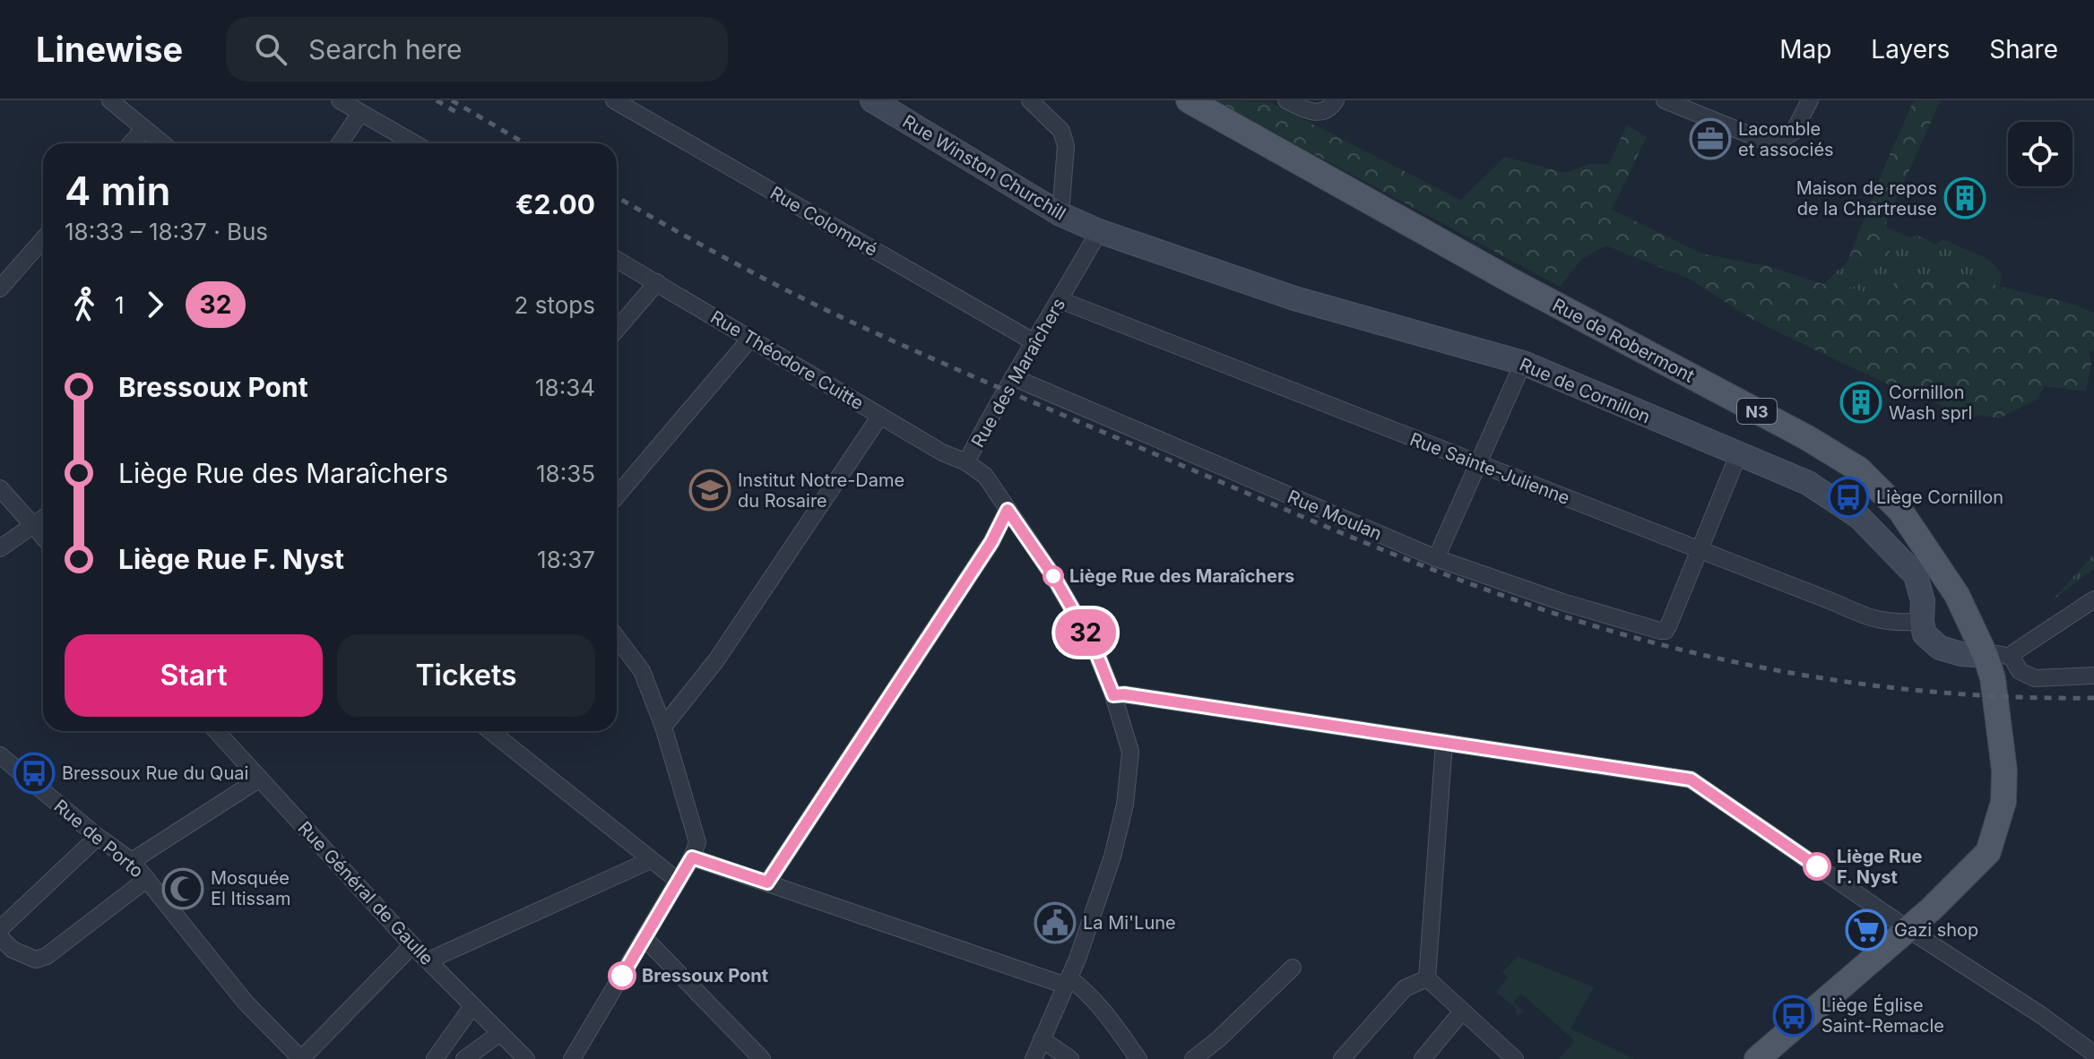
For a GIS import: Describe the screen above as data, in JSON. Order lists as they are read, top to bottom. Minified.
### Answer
{"streets":{"main road":["Rue Winston Churchill","Rue de Robermont","Rue de Cornillon","N3"],"street":["Rue Colompré","Rue Théodore Cuitte","Rue des Maraîchers","Rue Sainte-Julienne","Rue Moulan","Rue de Porto","Rue Général de Gaulle"]},"crossings":[["Rue Winston Churchill","Rue des Maraîchers"],["Rue Winston Churchill","Rue de Cornillon"],["Rue Colompré","Rue des Maraîchers"],["Rue de Robermont","N3"],["Rue Théodore Cuitte","Rue des Maraîchers"],["Rue des Maraîchers","Rue de Cornillon"],["Rue des Maraîchers","Rue Sainte-Julienne"],["Rue des Maraîchers","Rue Moulan"],["Rue de Cornillon","Rue Sainte-Julienne"],["Rue Sainte-Julienne","Rue Moulan"]],"places":{"office":["Lacomble et associés"],"building":["Maison de repos de la Chartreuse","Cornillon Wash sprl"],"school or university":["Institut Notre-Dame du Rosaire"],"bus stop":["Liège Cornillon","Bressoux Rue du Quai","Liège Église Saint-Remacle"],"other":["Liège Rue des Maraîchers","Liège Rue F. Nyst","Bressoux Pont"],"mosque":["Mosquée El Itissam"],"public building":["La Mi'Lune"],"supermarket":["Gazi shop"]},"lines":["bus line 32"],"page":{"header":"Linewise","search":"Search here","nav":["Map","Layers","Share"],"on_map":"32","heading":["4 min","18:33 – 18:37 · Bus","€2.00"],"legs":["1","32","2 stops"],"list":[{"name":"Bressoux Pont","value":"18:34"},{"name":"Liège Rue des Maraîchers","value":"18:35"},{"name":"Liège Rue F. Nyst","value":"18:37"}],"buttons":["Start","Tickets"]}}
